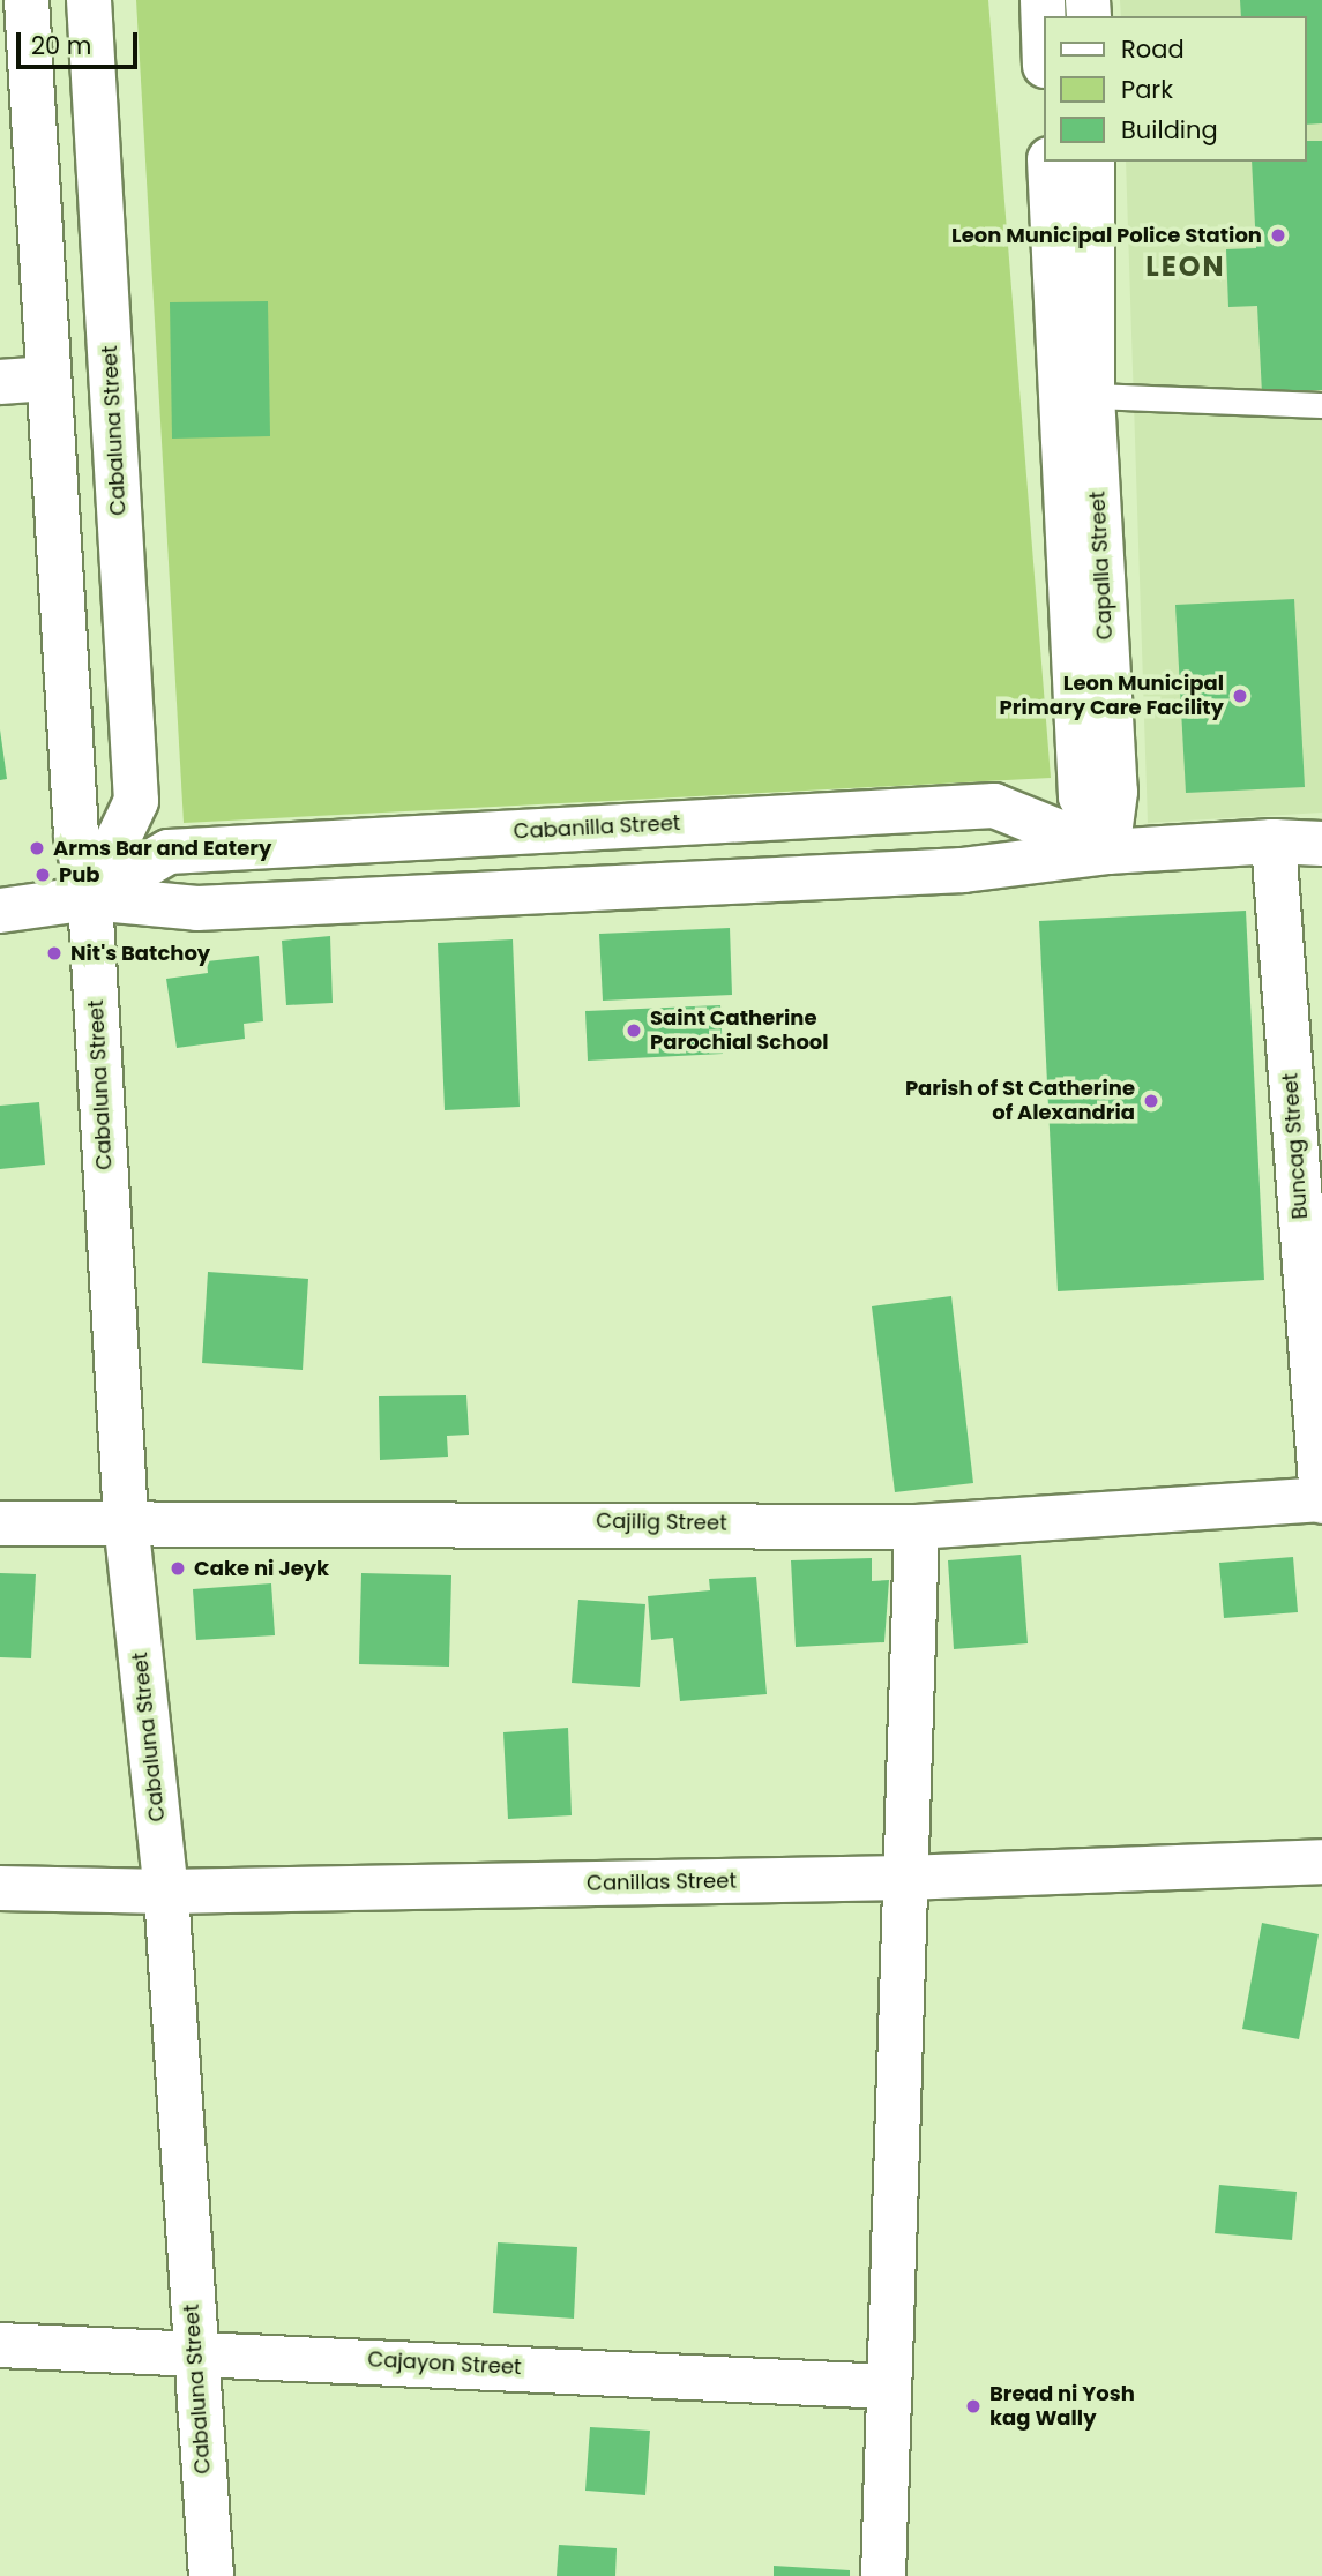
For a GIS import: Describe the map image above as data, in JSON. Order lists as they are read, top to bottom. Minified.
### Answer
{"streets":{"street":["Cabaluna Street","Capalla Street","Cabanilla Street","Buncag Street","Cajilig Street","Canillas Street","Cajayon Street"]},"crossings":[["Cabaluna Street","Cabanilla Street"],["Cabaluna Street","Cajilig Street"],["Cabaluna Street","Canillas Street"],["Cabaluna Street","Cajayon Street"],["Capalla Street","Cabanilla Street"],["Cabanilla Street","Buncag Street"],["Buncag Street","Cajilig Street"]],"districts":["LEON"],"places":["Leon Municipal Police Station","Leon Municipal Primary Care Facility","Arms Bar and Eatery","Pub","Nit's Batchoy","Saint Catherine Parochial School","Parish of St Catherine of Alexandria","Cake ni Jeyk","Bread ni Yosh kag Wally"],"legend":["Road","Park","Building"],"scale_bar":"20 m"}
